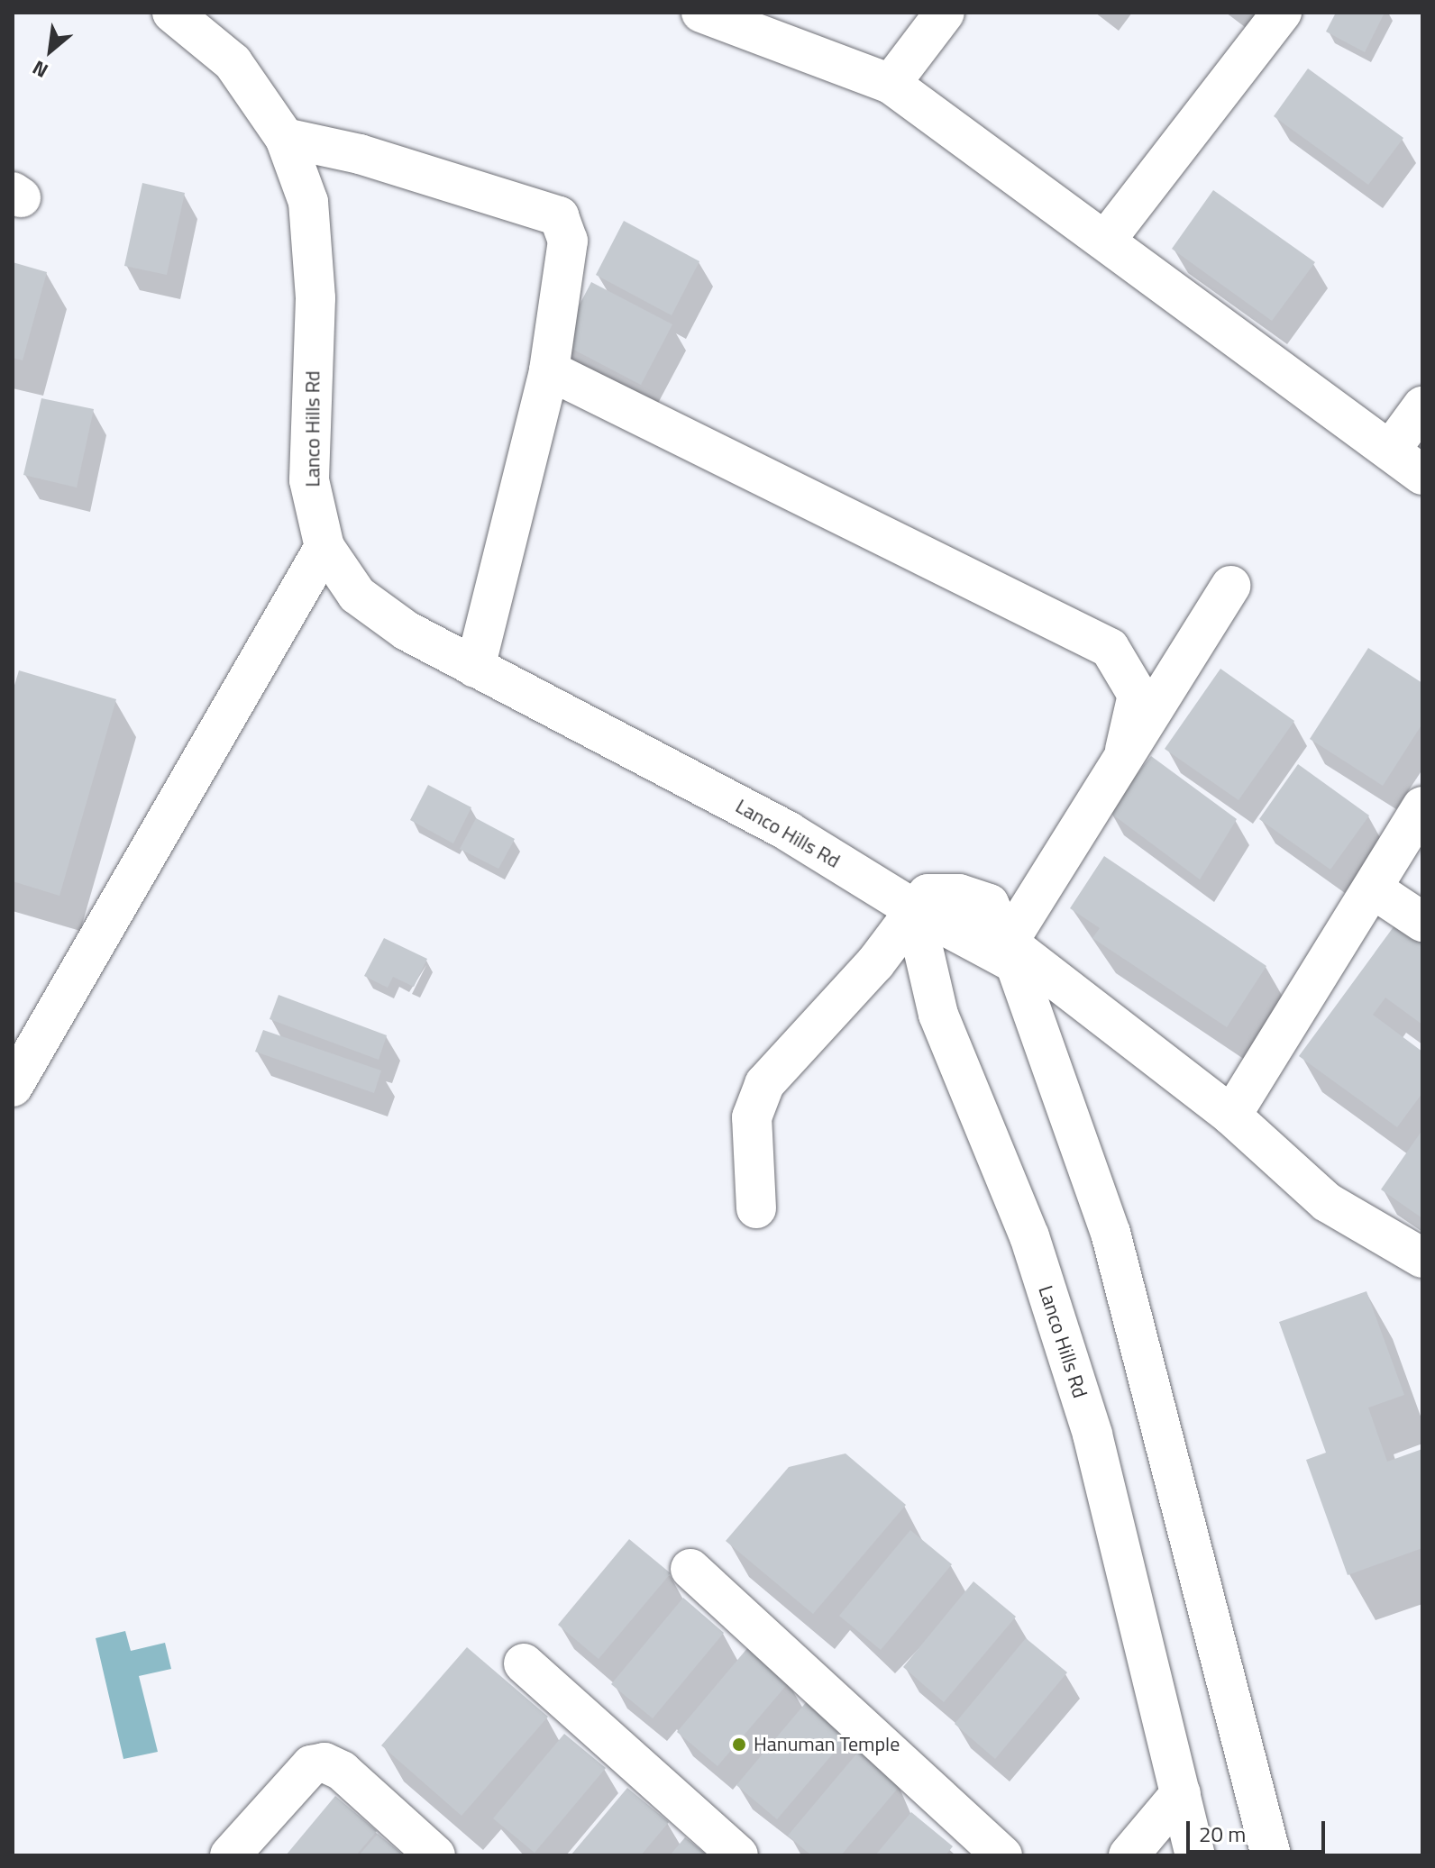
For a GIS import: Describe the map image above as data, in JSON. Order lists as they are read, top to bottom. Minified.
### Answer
{"streets":{"street":["Lanco Hills Rd"]},"places":["Hanuman Temple"],"scale_bar":"20 m","north":"bottom left"}
